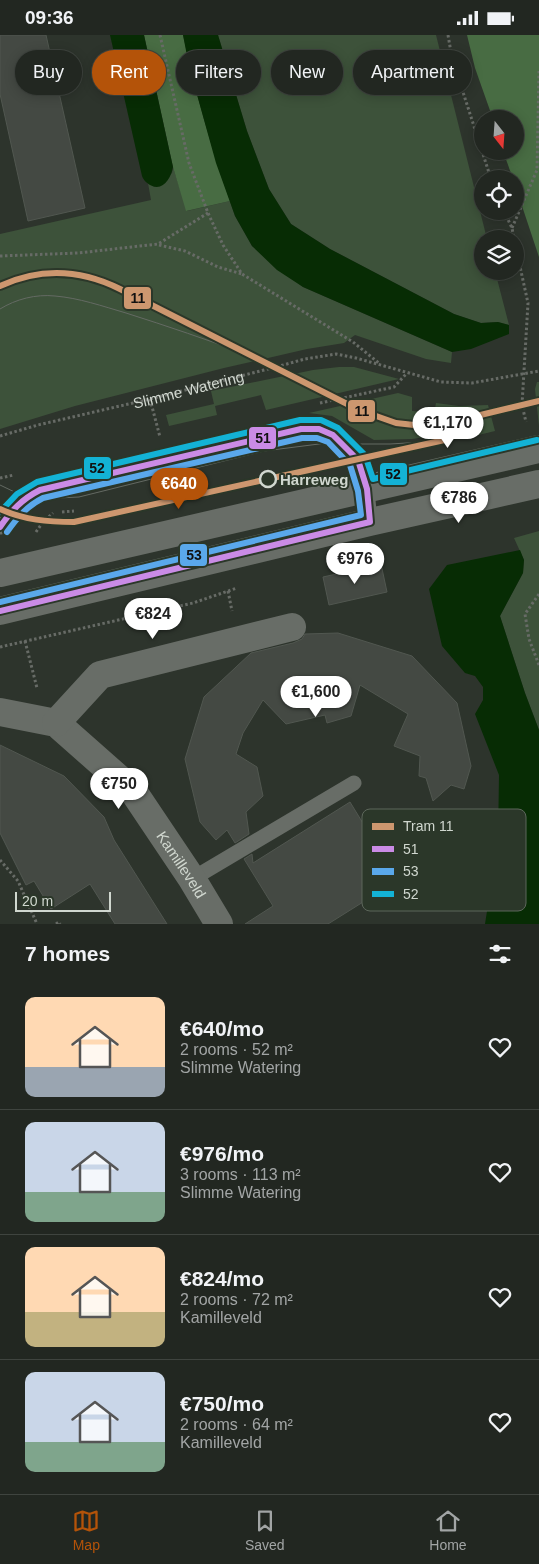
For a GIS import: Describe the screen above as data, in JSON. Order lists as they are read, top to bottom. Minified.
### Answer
{"streets":{"street":["Kamilleveld"],"path":["Slimme Watering"]},"places":["Harreweg"],"lines":["tram line 11","transit line 52","transit line 51","transit line 53"],"legend":["Tram 11","51","53","52"],"scale_bar":"20 m","north":"bottom","page":{"status":"09:36","chip":["Buy","Rent","Filters","New","Apartment"],"price":["€1,170","€640","€786","€976","€824","€1,600","€750"],"scale":"20 m","heading":"7 homes","list":[{"name":"€640/mo","note":"2 rooms · 52 m² · Slimme Watering"},{"name":"€976/mo","note":"3 rooms · 113 m² · Slimme Watering"},{"name":"€824/mo","note":"2 rooms · 72 m² · Kamilleveld"},{"name":"€750/mo","note":"2 rooms · 64 m² · Kamilleveld"}],"tabs":["Map","Saved","Home"]}}
